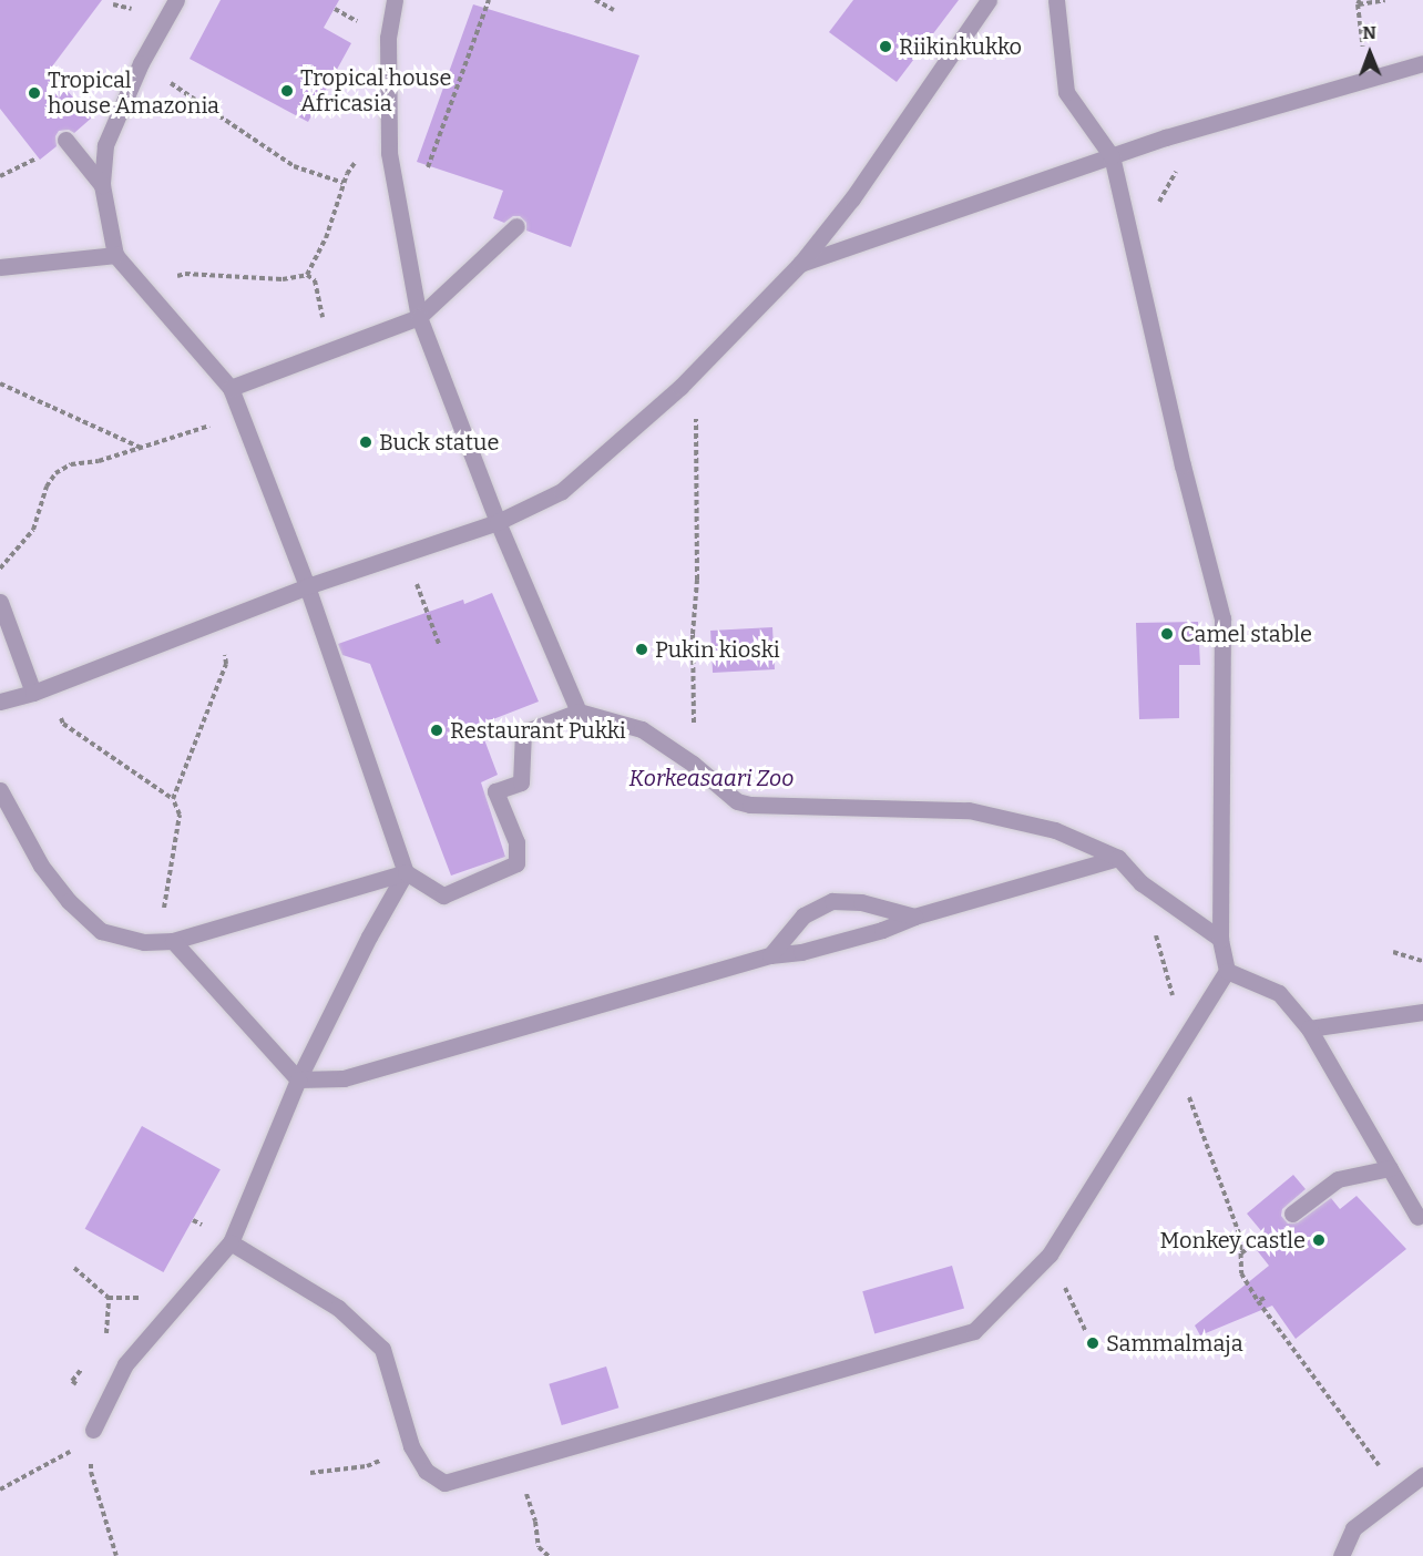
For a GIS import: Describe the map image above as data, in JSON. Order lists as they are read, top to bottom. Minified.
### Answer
{"parks":["Korkeasaari Zoo"],"places":["Riikinkukko","Tropical house Africasia","Tropical house Amazonia","Buck statue","Camel stable","Pukin kioski","Restaurant Pukki","Monkey castle","Sammalmaja"],"north":"top"}
